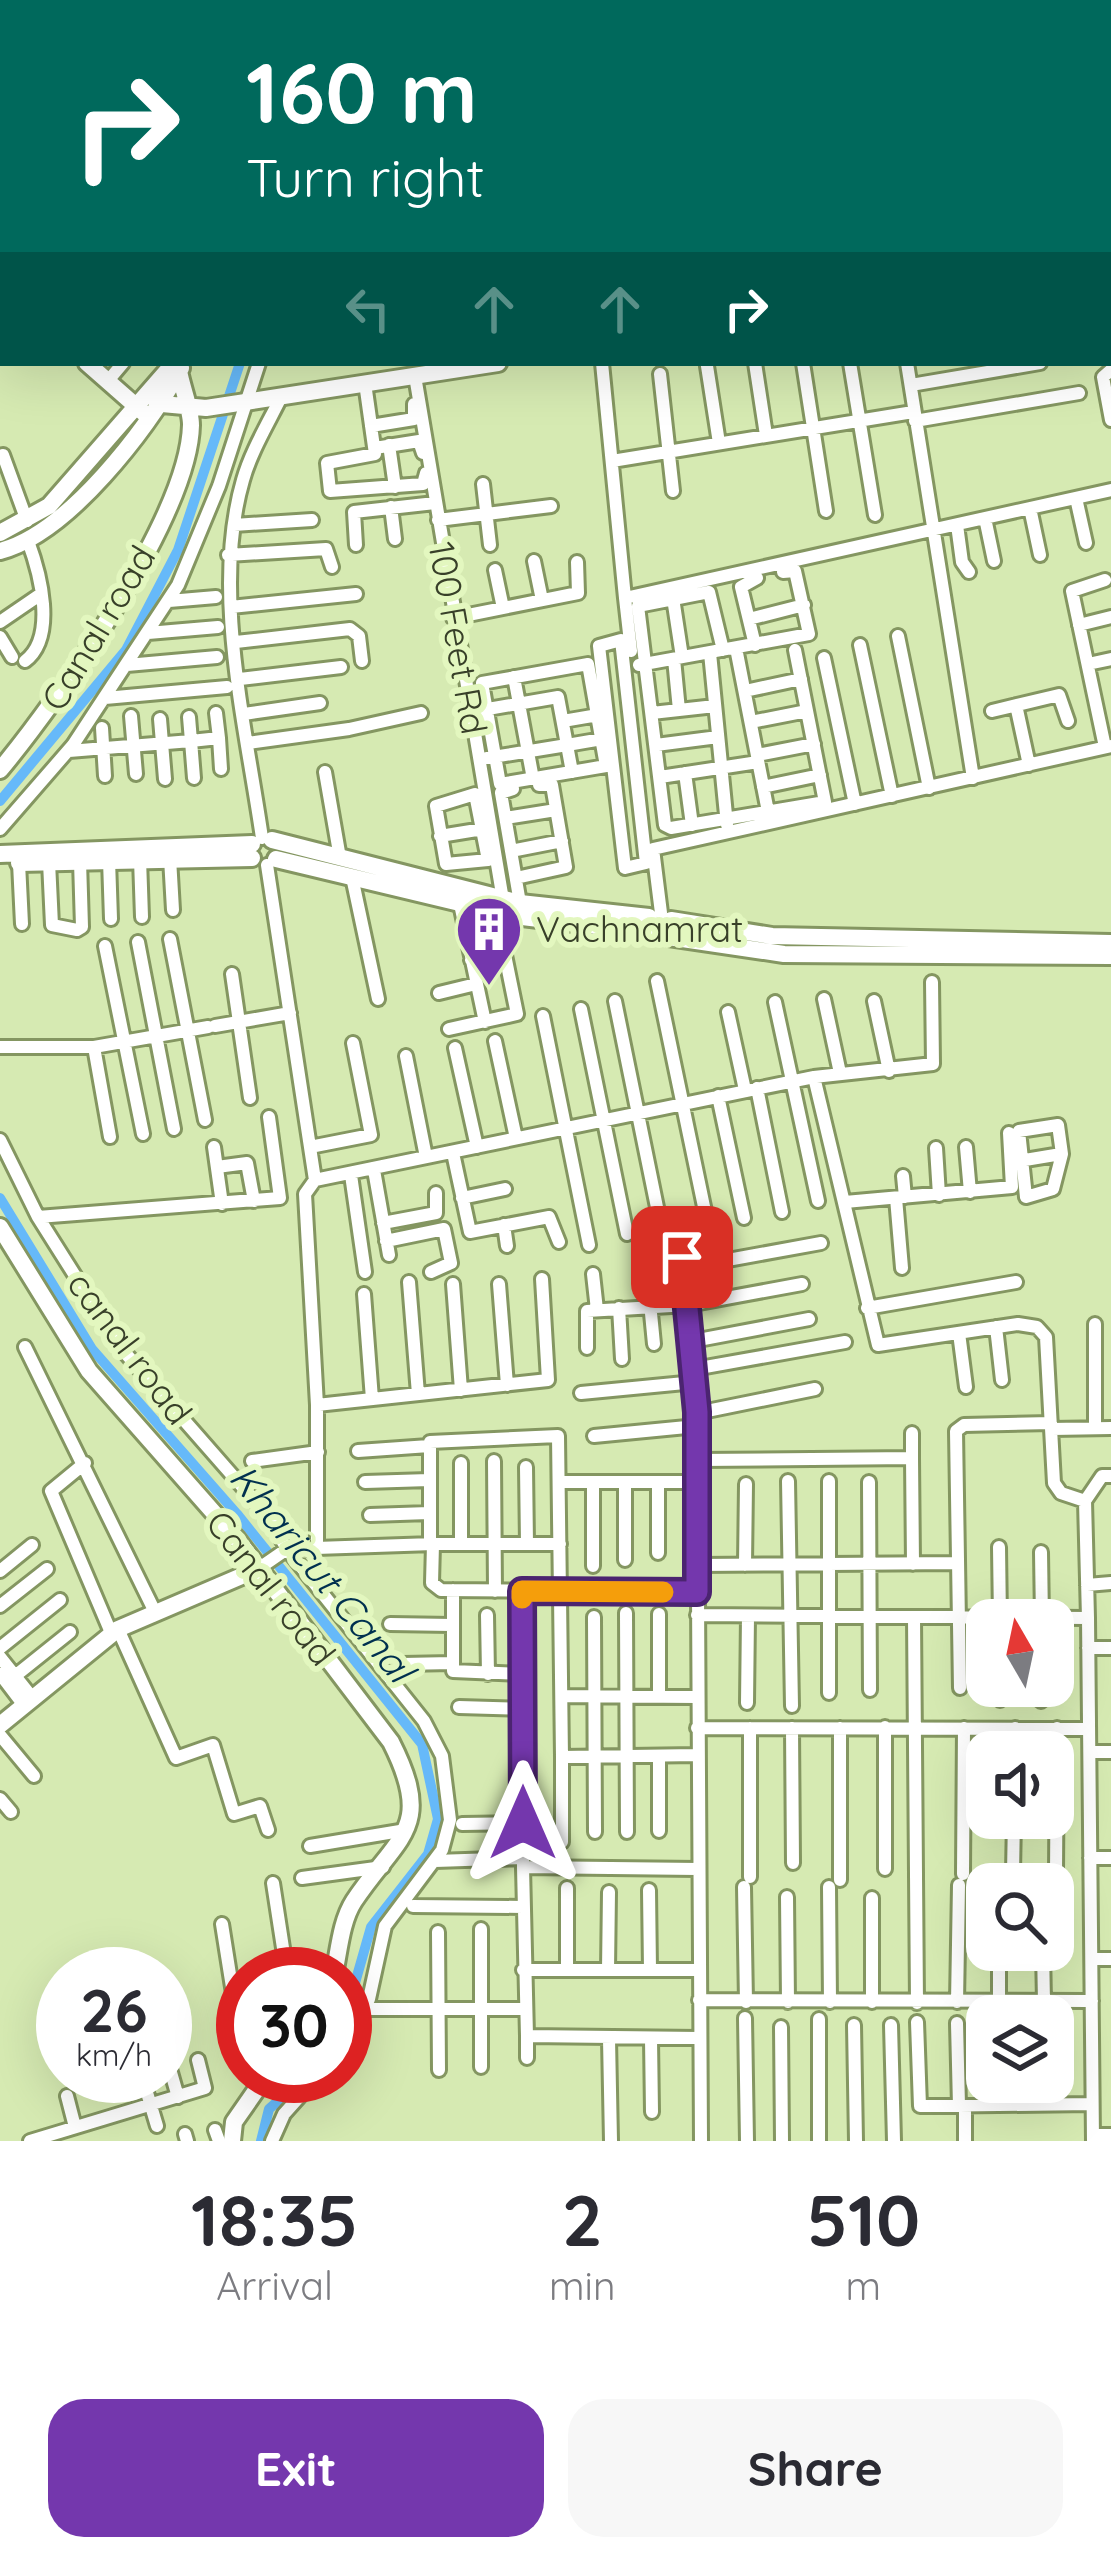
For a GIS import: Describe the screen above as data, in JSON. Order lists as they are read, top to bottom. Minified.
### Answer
{"streets":{"street":["Canal road","100 Feet Rd","canal road"]},"water":["Kharicut Canal"],"places":{"building":["Vachnamrat"]},"north":"top","page":{"turn":["160 m","Turn right"],"speed":"26 km/h","limit":"30","eta":["18:35","Arrival","2","min","510","m"],"buttons":["Exit","Share"]}}
